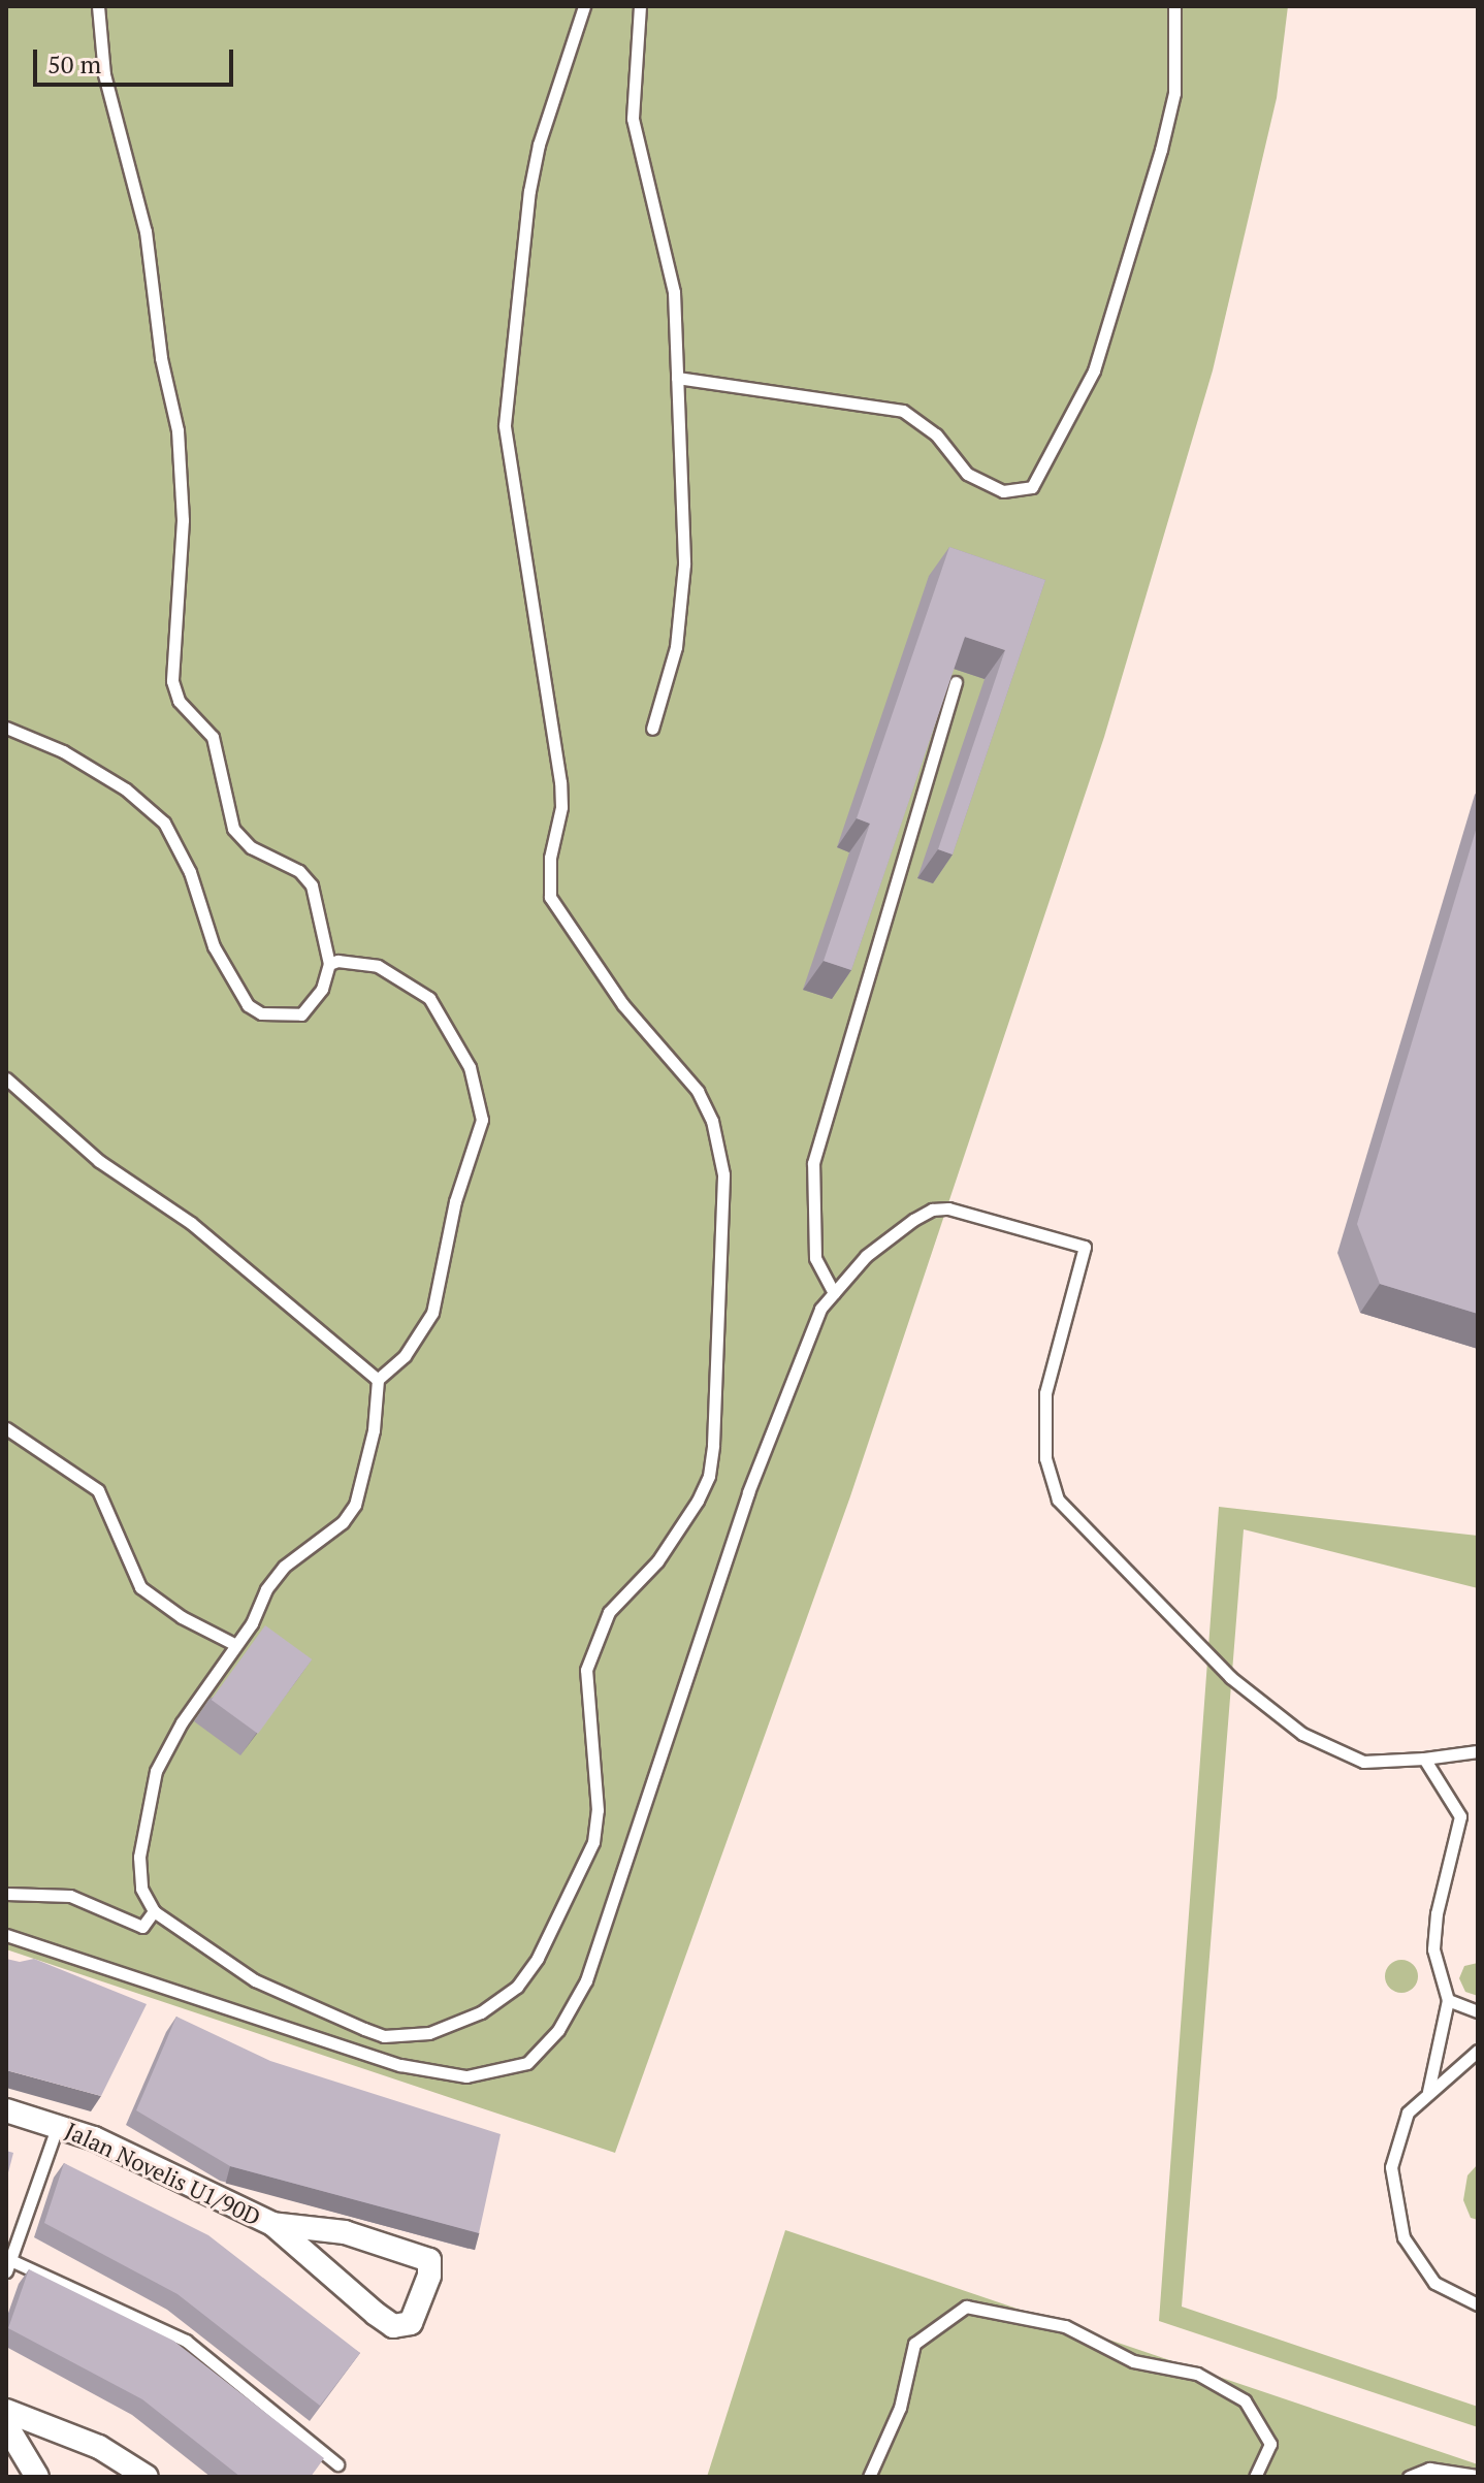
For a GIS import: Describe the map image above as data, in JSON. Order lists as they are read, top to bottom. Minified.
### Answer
{"streets":{"street":["Jalan Novelis U1/90D"]},"scale_bar":"50 m"}
